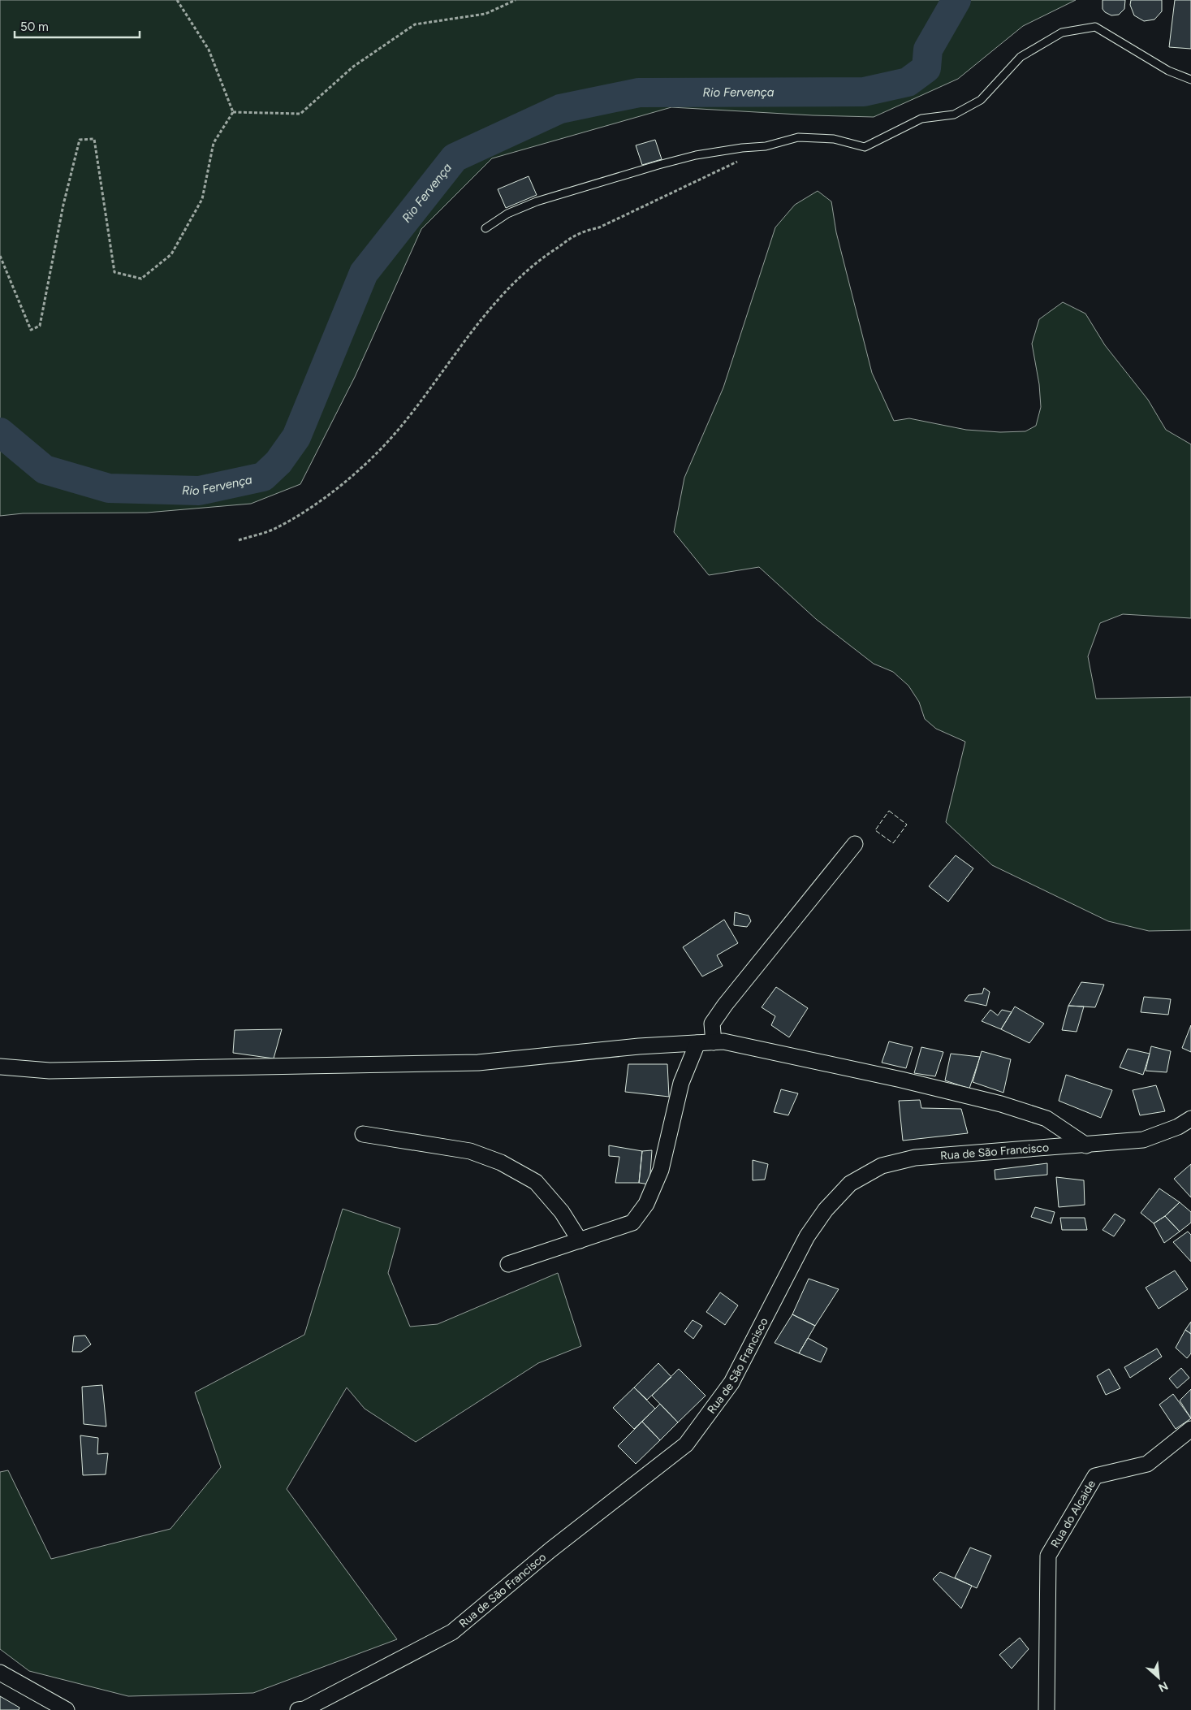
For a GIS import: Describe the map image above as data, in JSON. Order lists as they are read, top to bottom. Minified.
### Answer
{"streets":{"street":["Rua de São Francisco","Rua do Alcaide"]},"water":["Rio Fervença"],"scale_bar":"50 m","north":"bottom right"}
